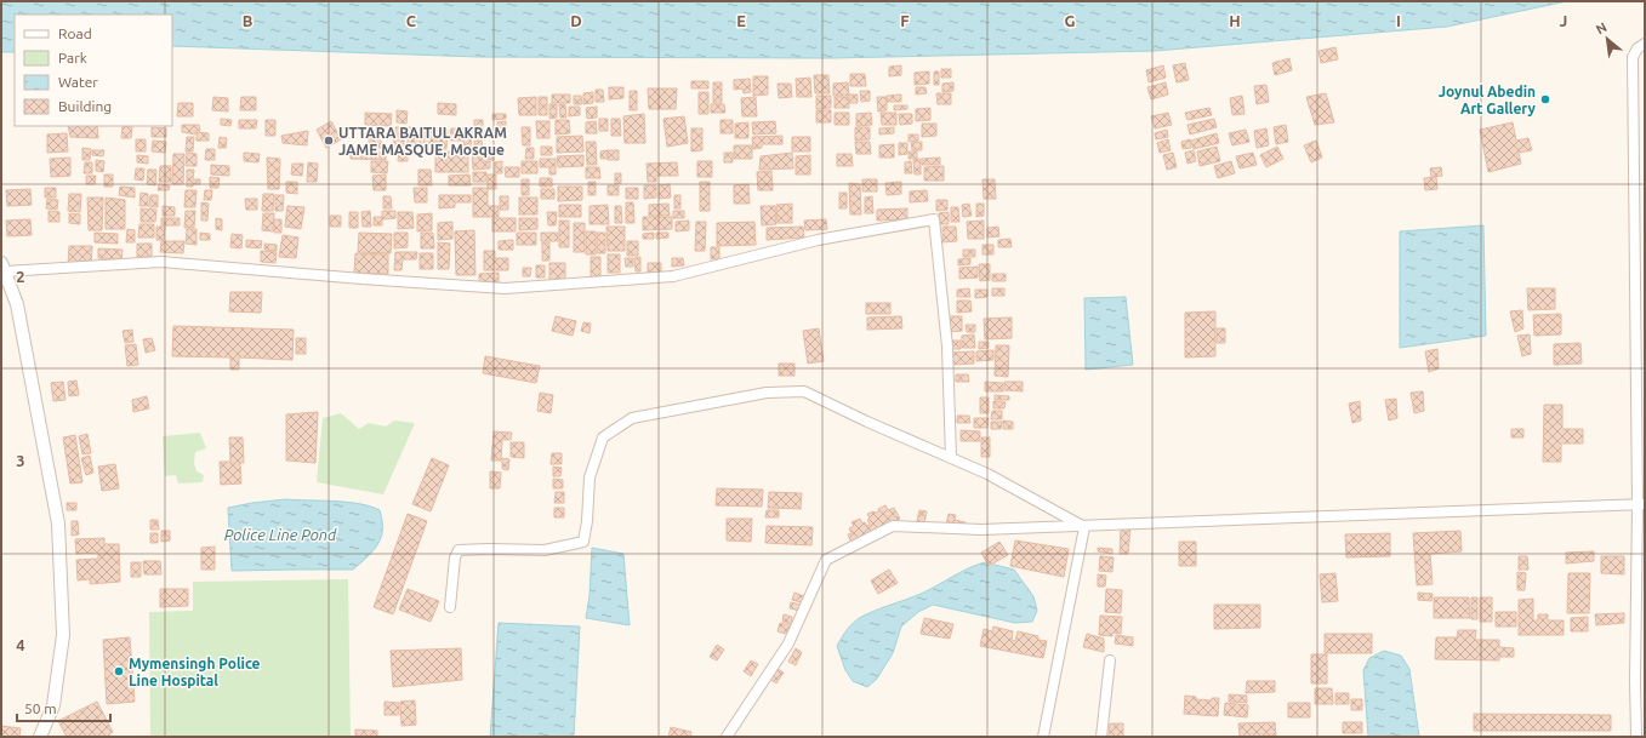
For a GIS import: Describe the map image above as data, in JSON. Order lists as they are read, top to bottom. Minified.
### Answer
{"water":["Police Line Pond"],"places":["Joynul Abedin Art Gallery","UTTARA BAITUL AKRAM JAME MASQUE, Mosque","Mymensingh Police Line Hospital"],"legend":["Road","Park","Water","Building"],"scale_bar":"50 m","north":"top left","grid":{"columns":["B","C","D","E","F","G","H","I","J"],"rows":["2","3","4"]}}
